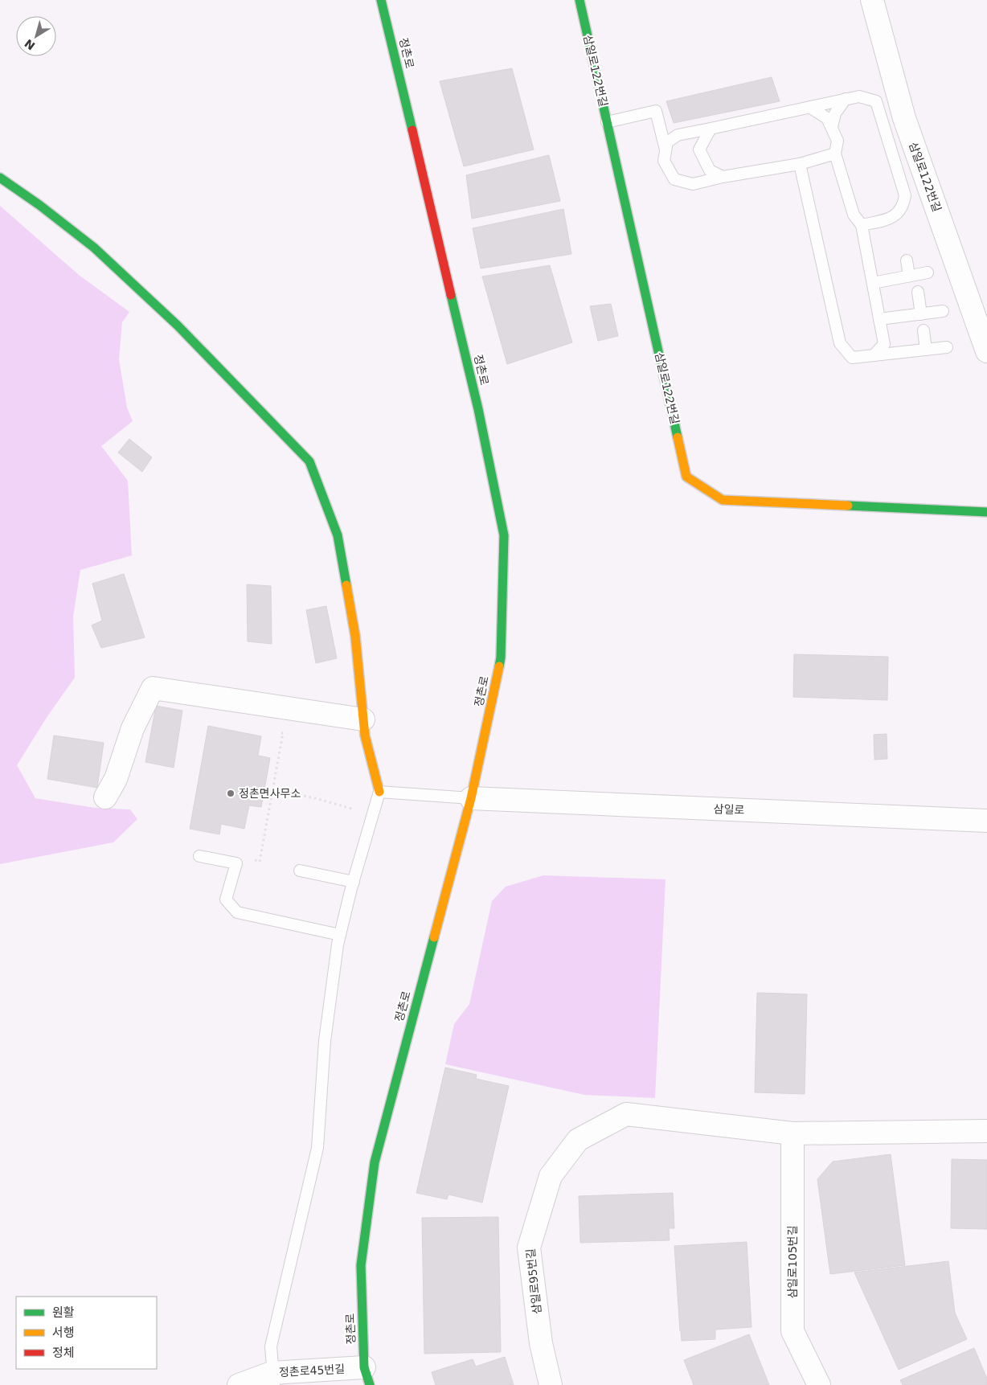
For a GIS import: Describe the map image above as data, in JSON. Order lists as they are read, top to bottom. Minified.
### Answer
{"streets":{"street":["정촌로","삼일로122번길","삼일로","삼일로105번길","삼일로95번길","정촌로45번길"]},"crossings":[["정촌로","삼일로"],["정촌로","정촌로45번길"],["삼일로105번길","삼일로95번길"]],"places":["정촌면사무소"],"legend":["원활","서행","정체"],"north":"bottom left"}
